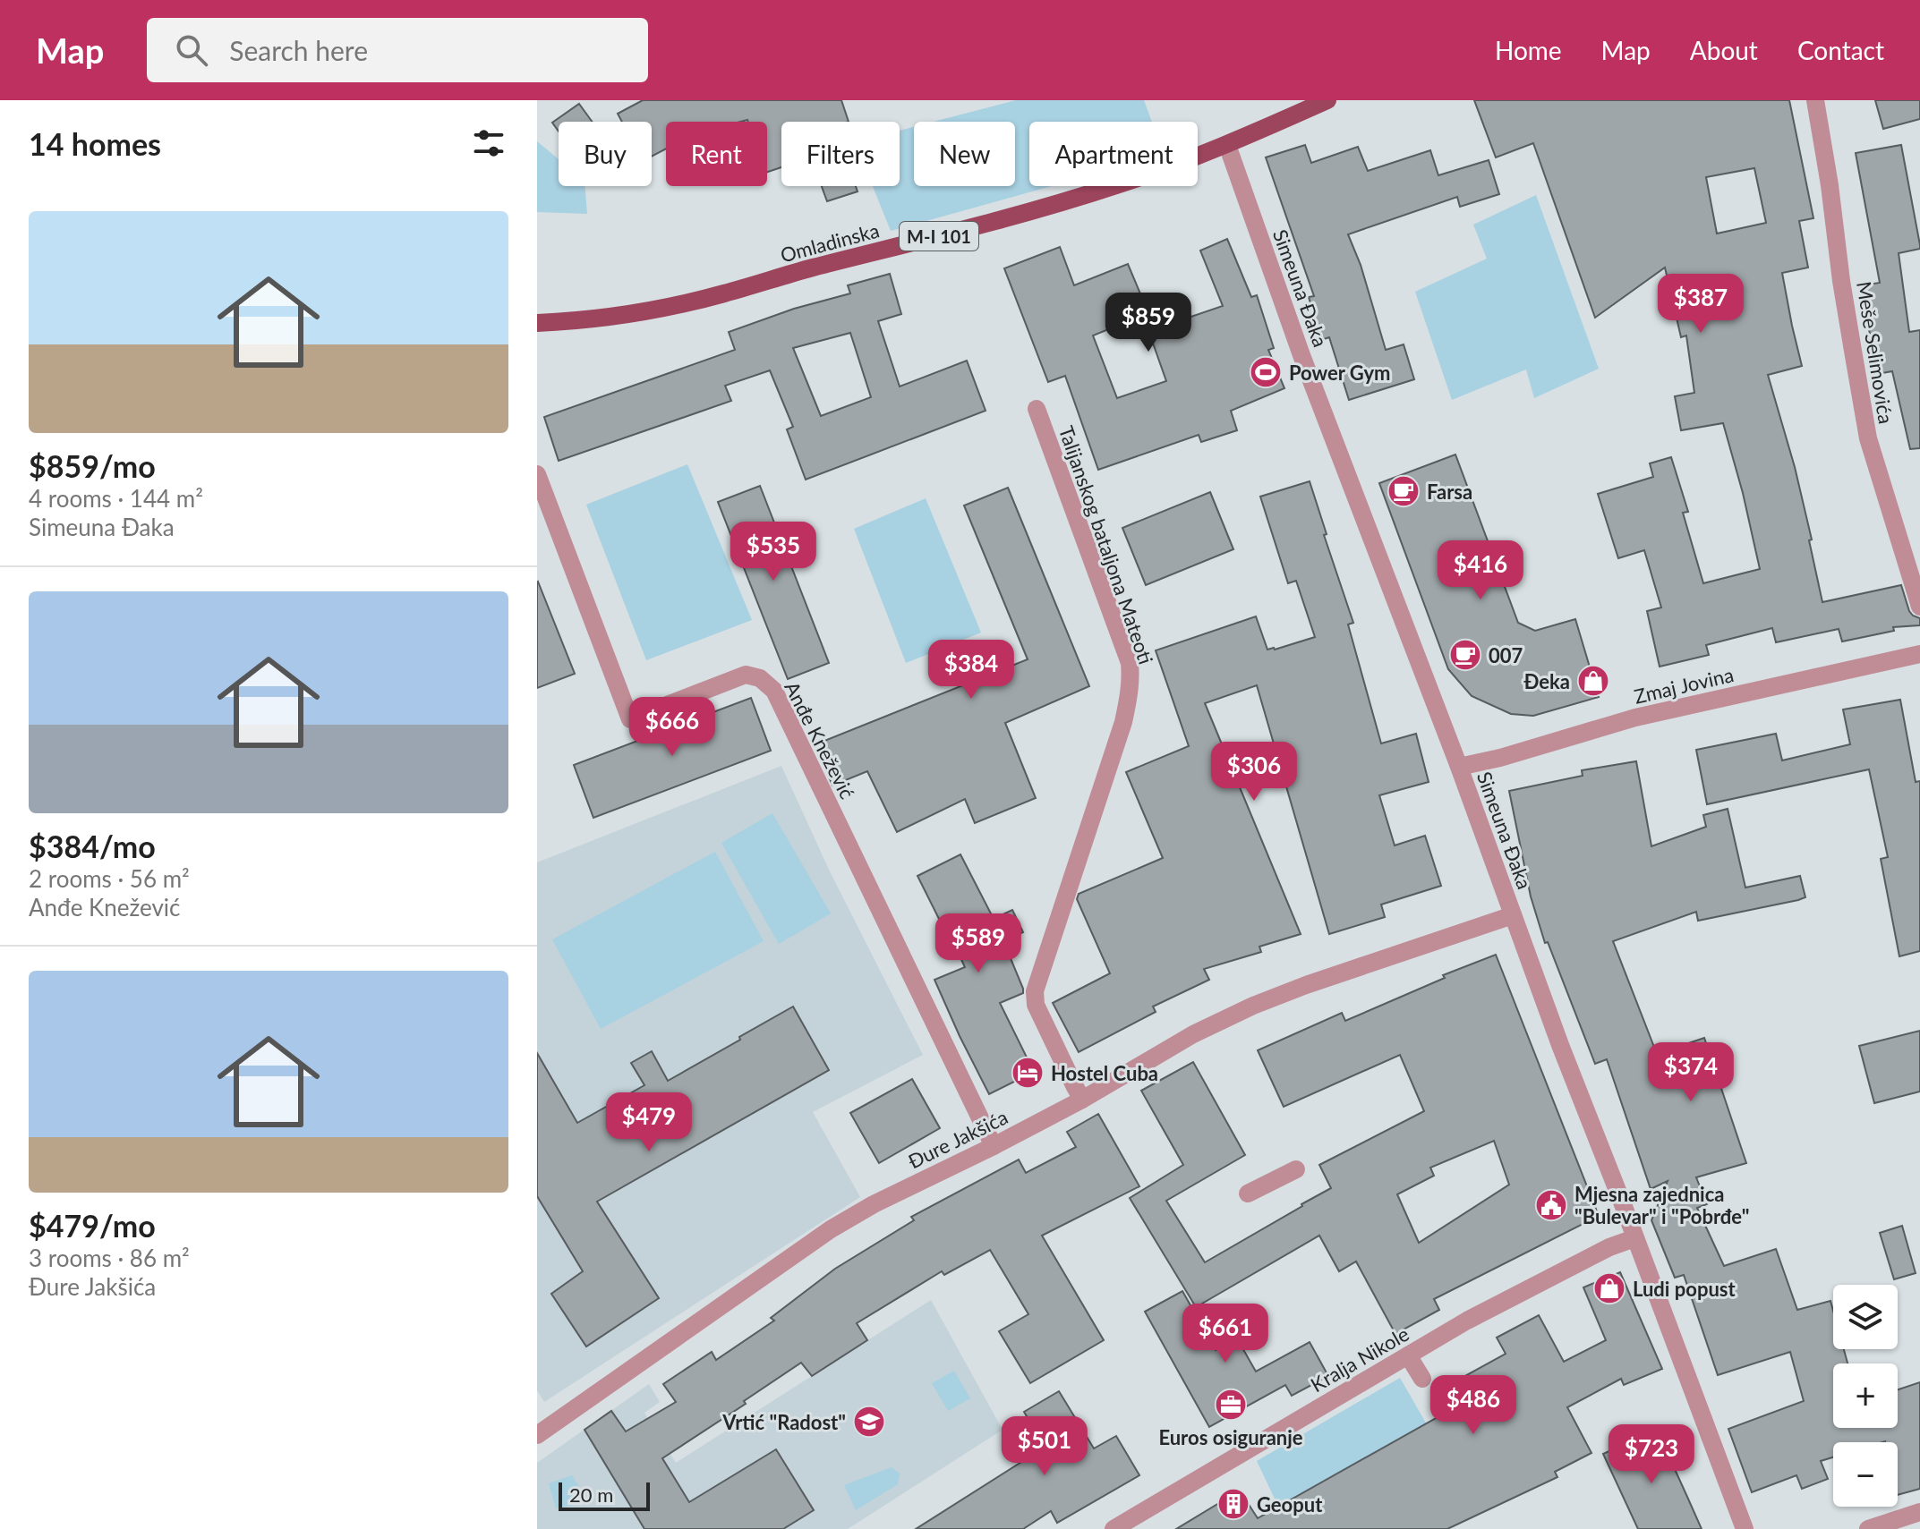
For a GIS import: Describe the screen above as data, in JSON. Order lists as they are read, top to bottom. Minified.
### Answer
{"streets":{"main road":["M-I 101","Omladinska"],"street":["Simeuna Đaka","Meše Selimovića","Talijanskog bataljona Mateoti","Zmaj Jovina","Anđe Knežević","Đure Jakšića","Kralja Nikole"]},"crossings":[["Omladinska","Simeuna Đaka"],["Simeuna Đaka","Zmaj Jovina"],["Simeuna Đaka","Đure Jakšića"],["Simeuna Đaka","Kralja Nikole"],["Talijanskog bataljona Mateoti","Đure Jakšića"],["Anđe Knežević","Đure Jakšića"]],"places":{"sports":["Power Gym"],"cafe":["Farsa","007"],"shop":["Đeka","Ludi popust"],"hotel":["Hostel Cuba"],"public building":["Mjesna zajednica \"Bulevar\" i \"Pobrđe\""],"office":["Euros osiguranje"],"school or university":["Vrtić \"Radost\""],"building":["Geoput"]},"scale_bar":"20 m","page":{"header":"Map","search":"Search here","nav":["Home","Map","About","Contact"],"heading":"14 homes","chip":["Buy","Rent","Filters","New","Apartment"],"list":[{"name":"$859/mo","note":"4 rooms · 144 m² · Simeuna Đaka"},{"name":"$384/mo","note":"2 rooms · 56 m² · Anđe Knežević"},{"name":"$479/mo","note":"3 rooms · 86 m² · Đure Jakšića"}],"price":["$387","$859","$535","$416","$384","$666","$306","$589","$374","$479","$661","$486","$501","$723"],"map_buttons":["+","−"],"scale":"20 m"}}
